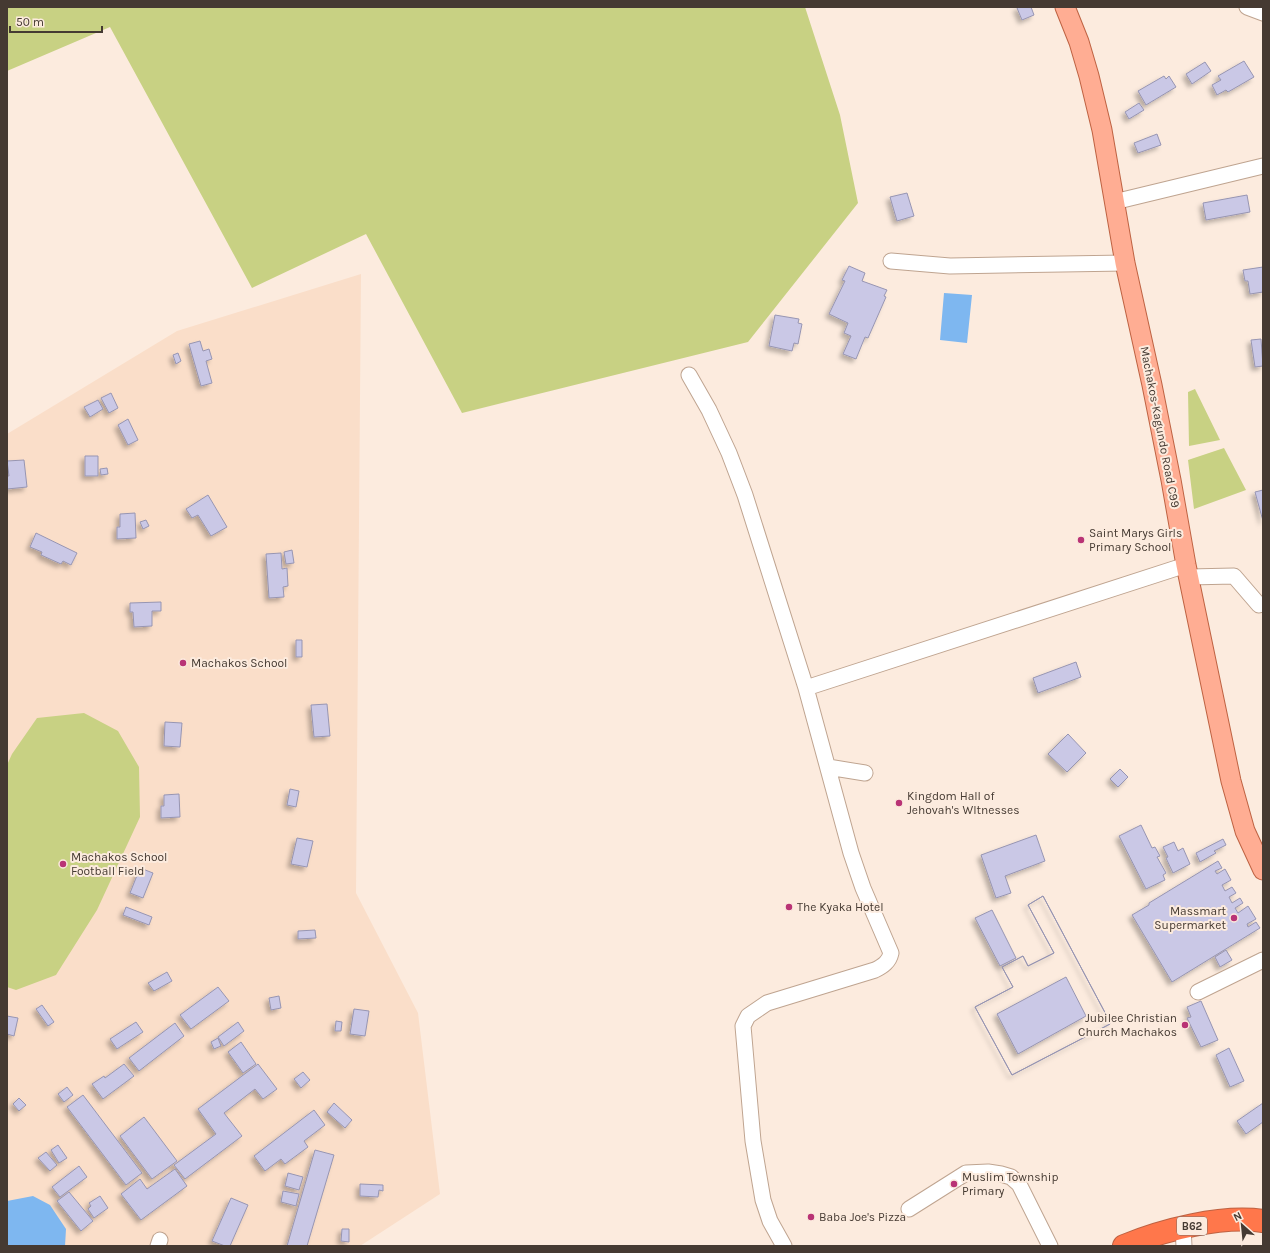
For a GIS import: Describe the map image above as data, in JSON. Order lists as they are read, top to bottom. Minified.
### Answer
{"streets":{"highway":["B62"],"main road":["Machakos-Kagundo Road C99"]},"places":["Saint Marys Girls Primary School","Machakos School","Kingdom Hall of Jehovah's WItnesses","Machakos School Football Field","The Kyaka Hotel","Massmart Supermarket","Jubilee Christian Church Machakos","Muslim Township Primary","Baba Joe's Pizza"],"scale_bar":"50 m","north":"top left"}
